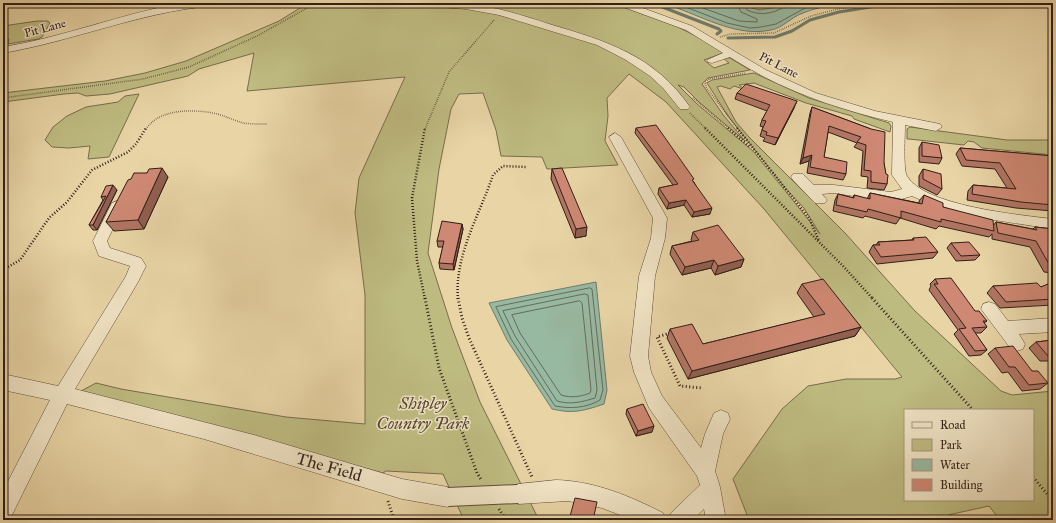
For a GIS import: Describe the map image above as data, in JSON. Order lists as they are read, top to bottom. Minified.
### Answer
{"streets":{"street":["Pit Lane","The Field"]},"parks":["Shipley Country Park"],"legend":["Road","Park","Water","Building"]}
